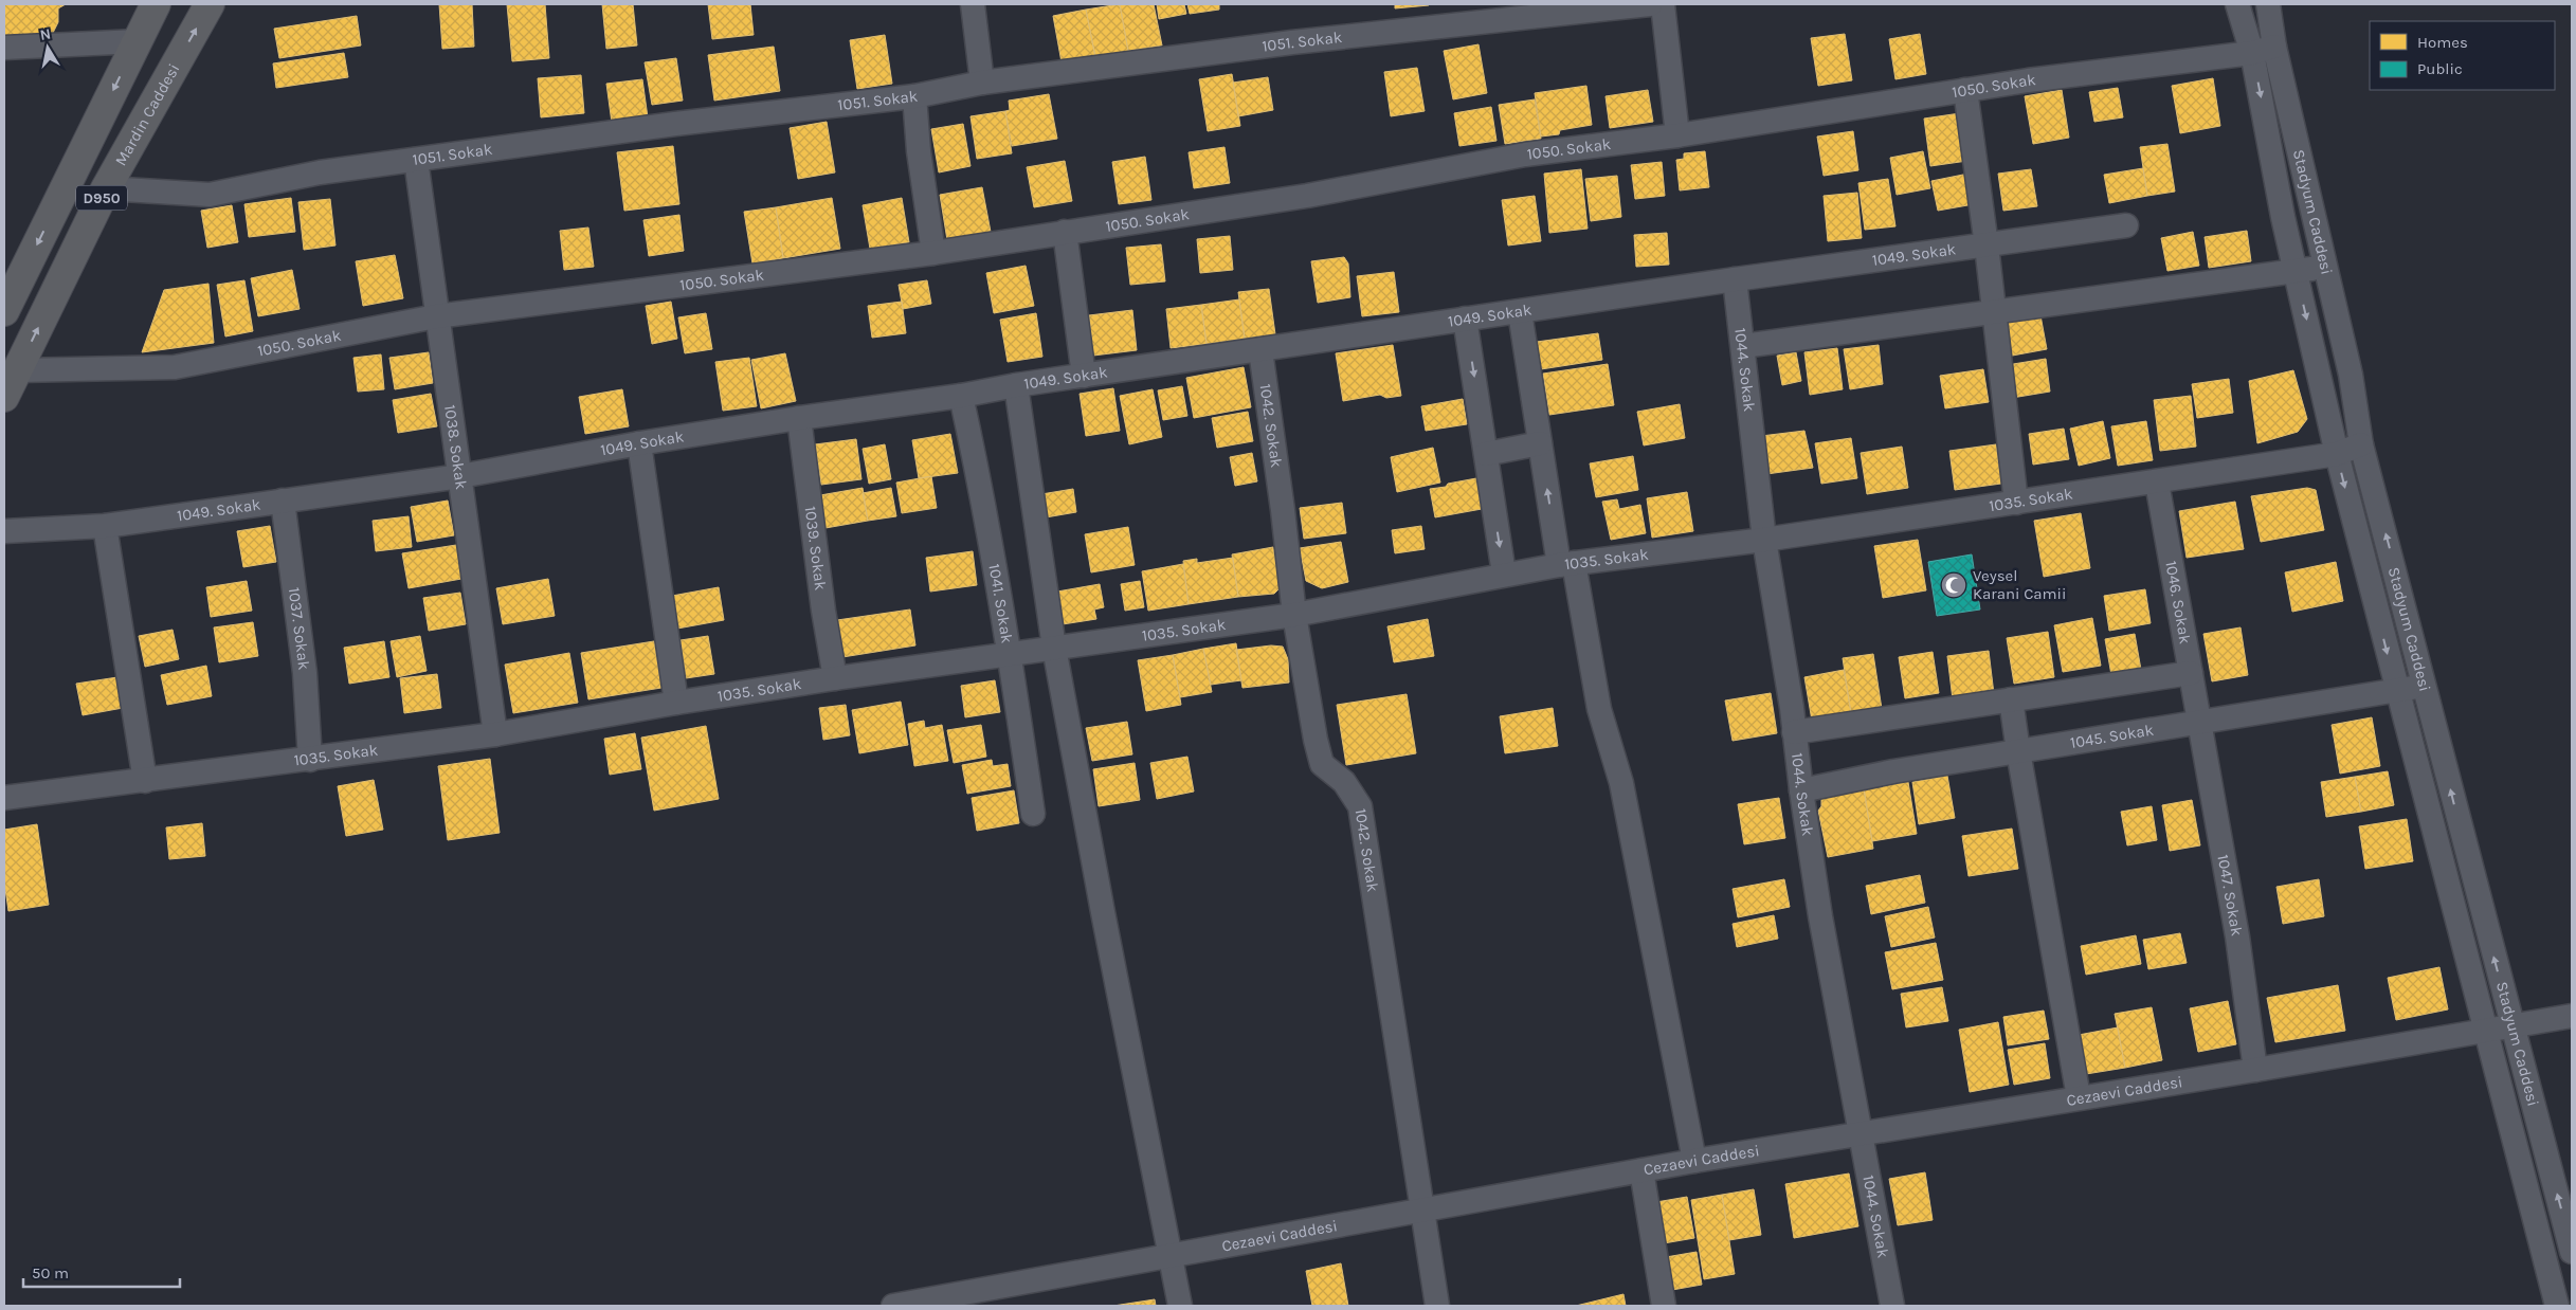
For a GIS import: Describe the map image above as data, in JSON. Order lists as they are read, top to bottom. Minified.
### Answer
{"streets":{"highway":["Mardin Caddesi","D950"],"street":["1051. Sokak","1050. Sokak","Stadyum Caddesi","1049. Sokak","1044. Sokak","1042. Sokak","1038. Sokak","1035. Sokak","1039. Sokak","1046. Sokak","1041. Sokak","1037. Sokak","1045. Sokak","1047. Sokak","Cezaevi Caddesi"]},"crossings":[["1051. Sokak","Mardin Caddesi"],["1051. Sokak","1038. Sokak"],["1050. Sokak","Mardin Caddesi"],["1050. Sokak","Stadyum Caddesi"],["1050. Sokak","1038. Sokak"],["Stadyum Caddesi","1035. Sokak"],["Stadyum Caddesi","1045. Sokak"],["Stadyum Caddesi","Cezaevi Caddesi"],["1049. Sokak","1044. Sokak"],["1049. Sokak","1042. Sokak"],["1049. Sokak","1038. Sokak"],["1049. Sokak","1039. Sokak"],["1049. Sokak","1041. Sokak"],["1049. Sokak","1037. Sokak"],["1044. Sokak","1035. Sokak"],["1044. Sokak","1045. Sokak"],["1044. Sokak","Cezaevi Caddesi"],["1042. Sokak","1035. Sokak"],["1042. Sokak","Cezaevi Caddesi"],["1038. Sokak","1035. Sokak"],["1035. Sokak","1039. Sokak"],["1035. Sokak","1046. Sokak"],["1035. Sokak","1041. Sokak"],["1035. Sokak","1037. Sokak"],["1046. Sokak","1045. Sokak"],["1046. Sokak","1047. Sokak"],["1045. Sokak","1047. Sokak"],["1047. Sokak","Cezaevi Caddesi"]],"places":{"mosque":["Veysel Karani Camii"]},"legend":["Homes","Public"],"scale_bar":"50 m","north":"top"}
